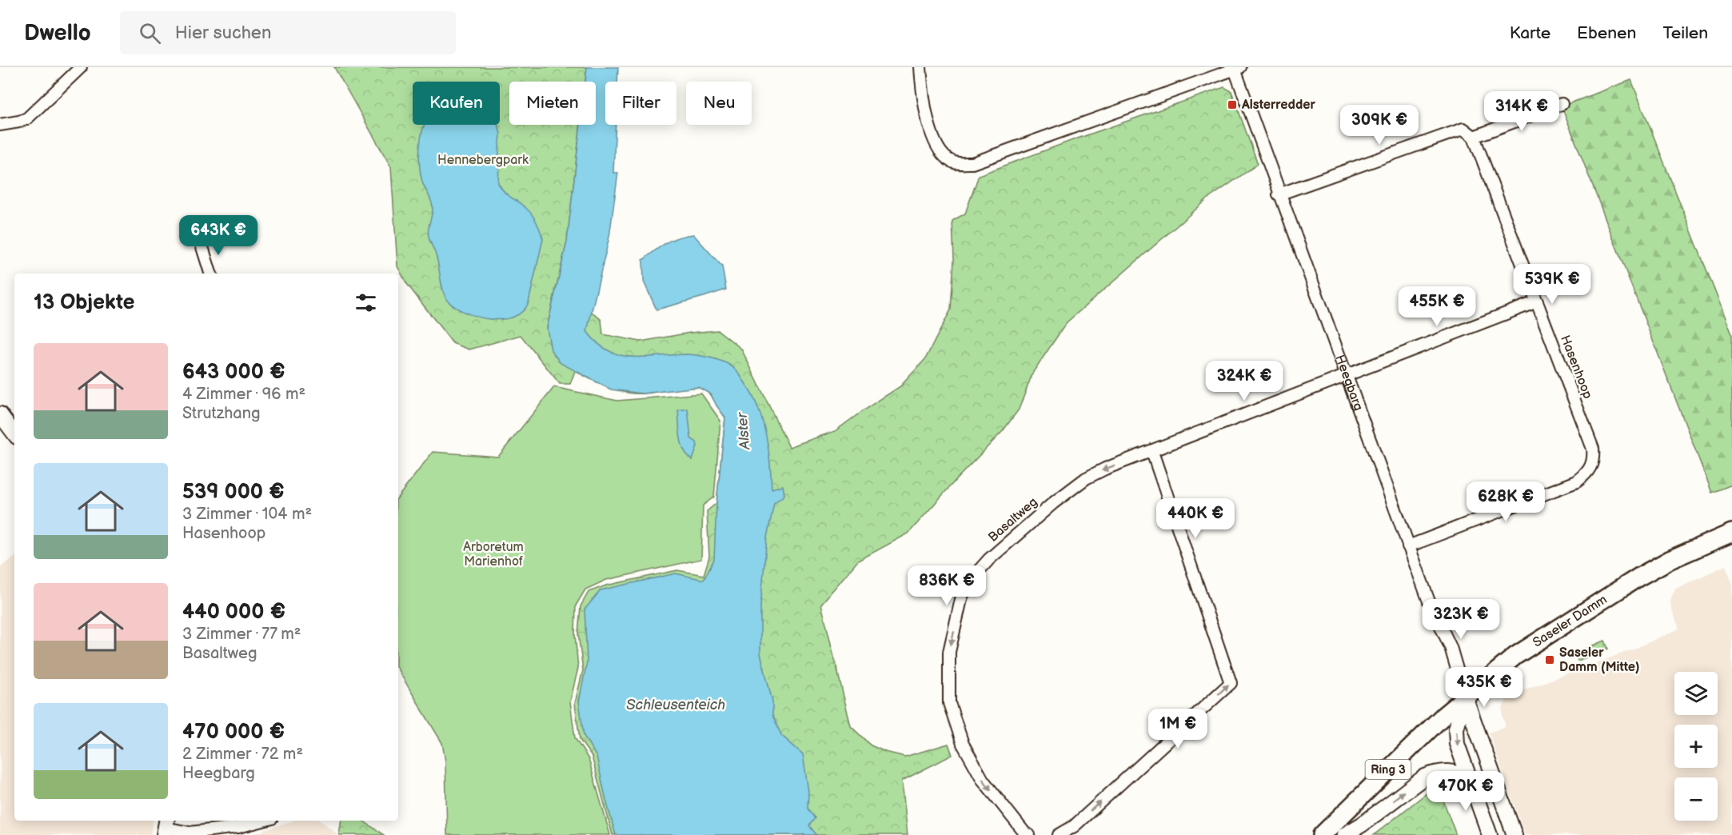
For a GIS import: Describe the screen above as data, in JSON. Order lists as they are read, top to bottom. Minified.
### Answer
{"streets":{"main road":["Saseler Damm","Ring 3"],"street":["Hasenhoop","Heegbarg","Basaltweg"]},"crossings":[["Hasenhoop","Heegbarg"],["Hasenhoop","Basaltweg"],["Heegbarg","Basaltweg"],["Heegbarg","Saseler Damm"]],"water":["Alster","Schleusenteich"],"parks":["Hennebergpark","Arboretum Marienhof"],"places":{"transit":["Alsterredder","Saseler Damm (Mitte)"]},"page":{"header":"Dwello","search":"Hier suchen","nav":["Karte","Ebenen","Teilen"],"chip":["Kaufen","Mieten","Filter","Neu"],"price":["314K €","309K €","643K €","539K €","455K €","324K €","628K €","440K €","836K €","323K €","435K €","1M €","470K €"],"heading":"13 Objekte","list":[{"name":"643 000 €","note":"4 Zimmer · 96 m² · Strutzhang"},{"name":"539 000 €","note":"3 Zimmer · 104 m² · Hasenhoop"},{"name":"440 000 €","note":"3 Zimmer · 77 m² · Basaltweg"},{"name":"470 000 €","note":"2 Zimmer · 72 m² · Heegbarg"}],"map_buttons":["+","−"]}}
